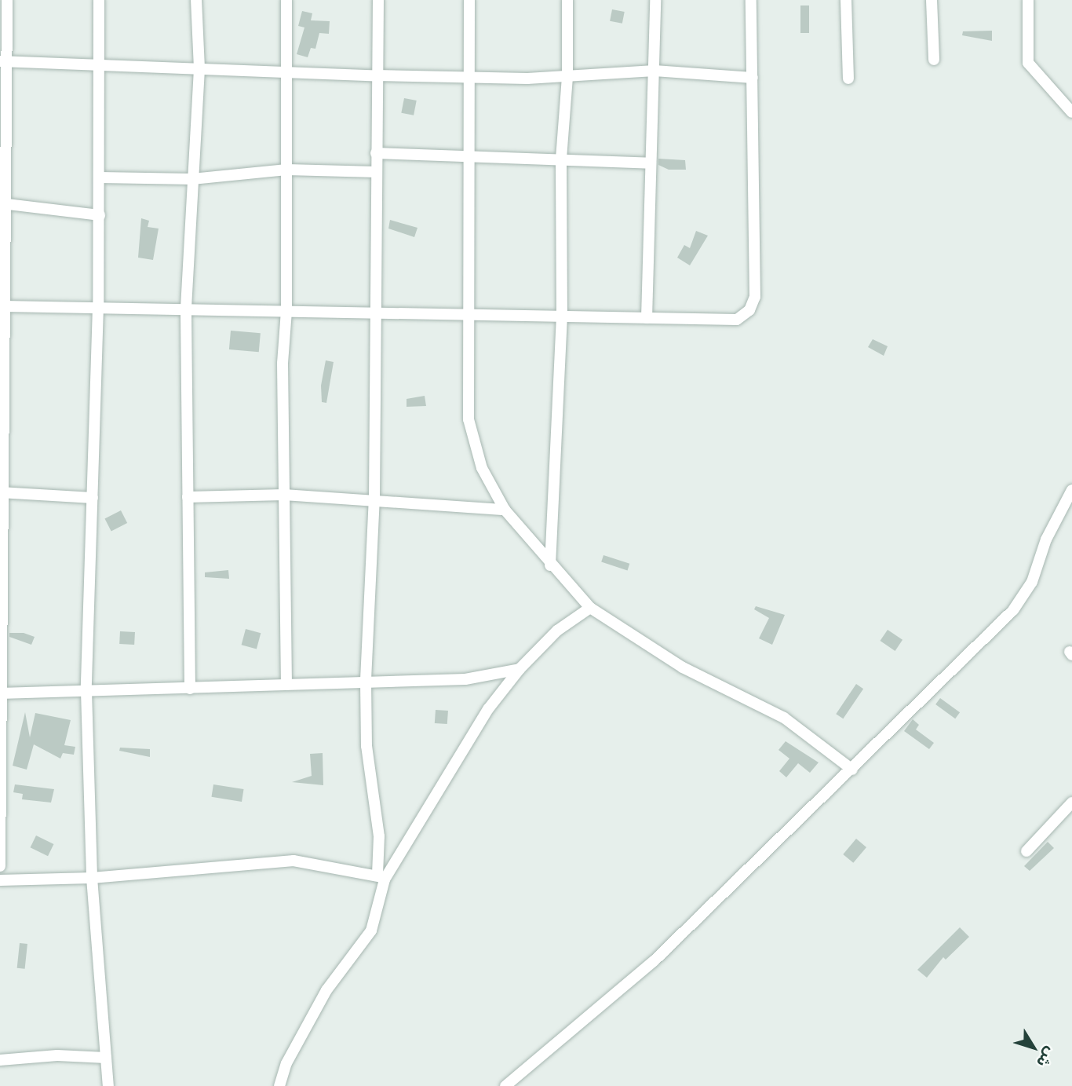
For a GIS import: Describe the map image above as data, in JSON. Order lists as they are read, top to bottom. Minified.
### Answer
{"north":"bottom right"}
